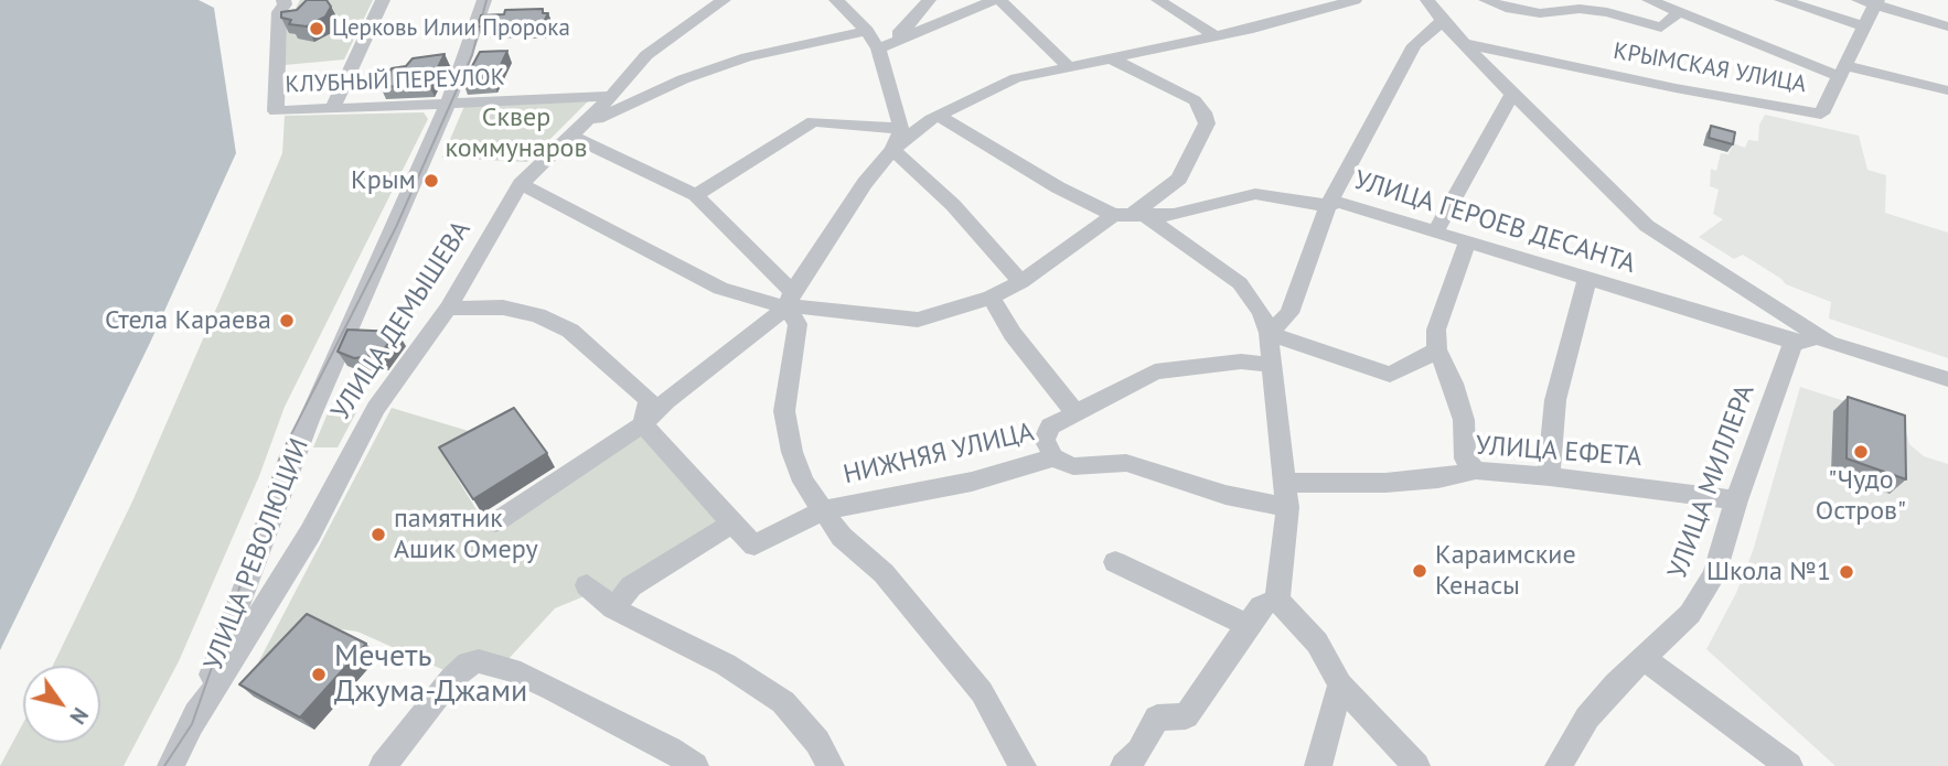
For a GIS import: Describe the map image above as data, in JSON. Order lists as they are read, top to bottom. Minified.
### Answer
{"streets":{"street":["КРЫМСКАЯ УЛИЦА","КЛУБНЫЙ ПЕРЕУЛОК","УЛИЦА ГЕРОЕВ ДЕСАНТА","УЛИЦА ДЕМЫШЕВА","УЛИЦА ЕФЕТА","НИЖНЯЯ УЛИЦА","УЛИЦА МИЛЛЕРА","УЛИЦА РЕВОЛЮЦИИ"]},"crossings":[["КЛУБНЫЙ ПЕРЕУЛОК","УЛИЦА ДЕМЫШЕВА"],["КЛУБНЫЙ ПЕРЕУЛОК","УЛИЦА РЕВОЛЮЦИИ"],["УЛИЦА ГЕРОЕВ ДЕСАНТА","УЛИЦА МИЛЛЕРА"],["УЛИЦА ДЕМЫШЕВА","УЛИЦА РЕВОЛЮЦИИ"],["УЛИЦА ЕФЕТА","УЛИЦА МИЛЛЕРА"]],"parks":["Сквер коммунаров"],"places":["Церковь Илии Пророка","Крым","Стела Караева","\"Чудо Остров\"","памятник Ашик Омеру","Караимские Кенасы","Школа №1","Мечеть Джума-Джами"],"north":"bottom right"}
